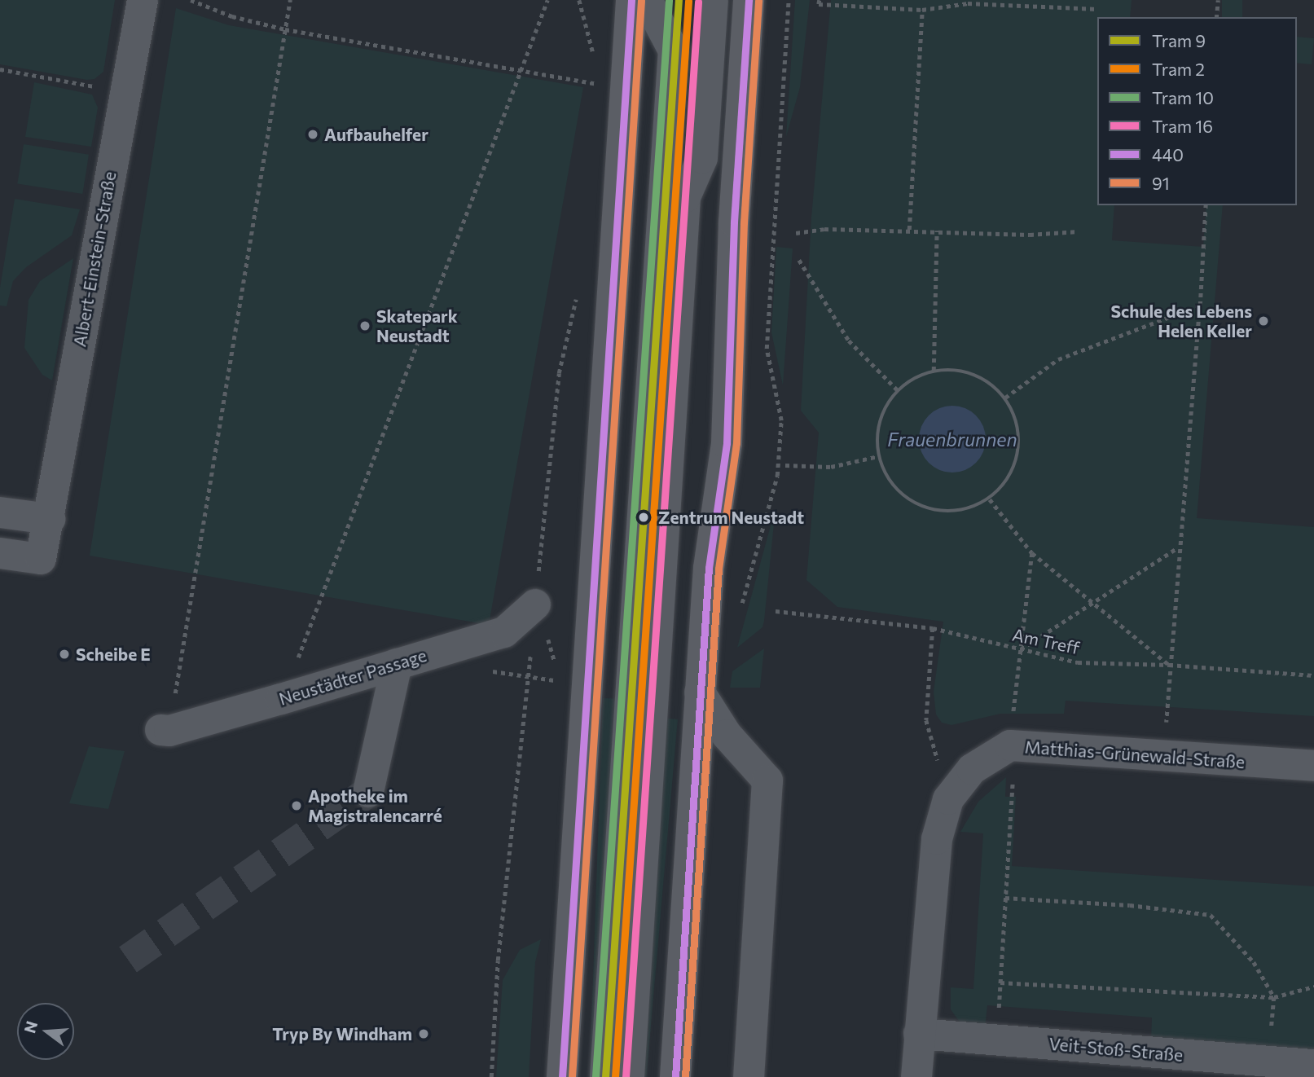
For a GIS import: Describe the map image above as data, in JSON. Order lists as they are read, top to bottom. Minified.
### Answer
{"streets":{"street":["Albert-Einstein-Straße","Neustädter Passage","Matthias-Grünewald-Straße","Veit-Stoß-Straße"],"path":["Am Treff"]},"crossings":[["Matthias-Grünewald-Straße","Veit-Stoß-Straße"]],"water":["Frauenbrunnen"],"places":["Aufbauhelfer","Schule des Lebens Helen Keller","Skatepark Neustadt","Zentrum Neustadt","Scheibe E","Apotheke im Magistralencarré","Tryp By Windham"],"lines":["tram line 9","tram line 10","transit line 440","tram line 2","transit line 91","tram line 16"],"legend":["Tram 9","Tram 2","Tram 10","Tram 16","440","91"],"north":"left"}
